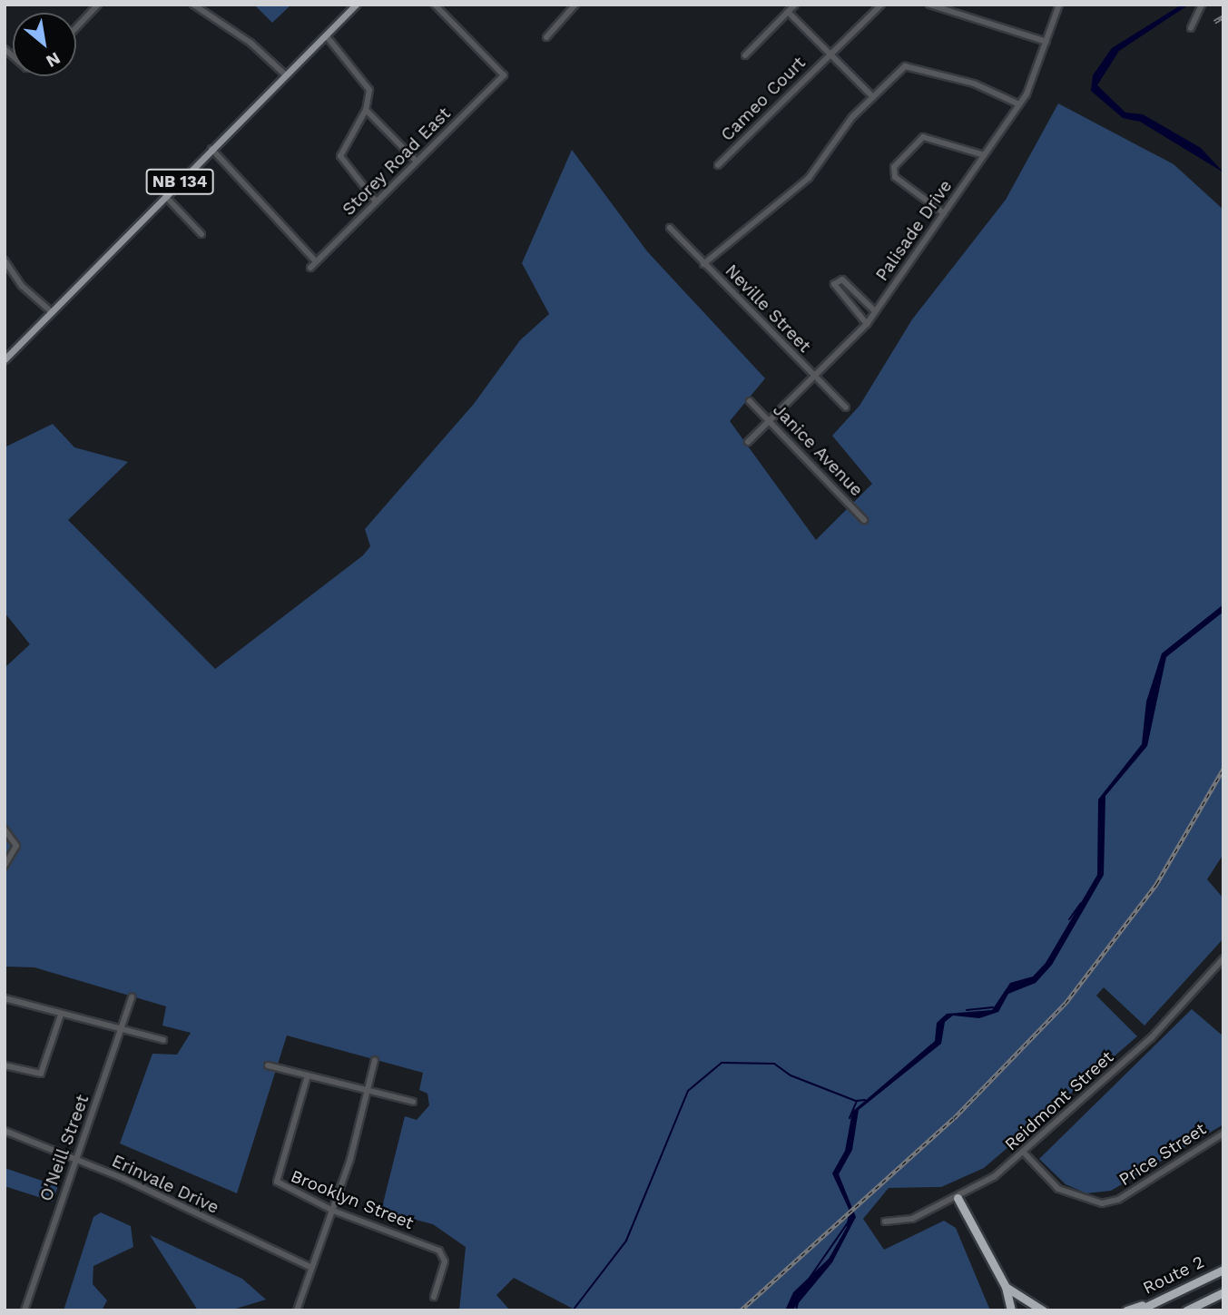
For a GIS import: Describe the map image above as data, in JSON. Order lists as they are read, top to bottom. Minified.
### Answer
{"streets":{"highway":["Route 2"],"main road":["NB 134"],"street":["Cameo Court","Storey Road East","Palisade Drive","Neville Street","Janice Avenue","Reidmont Street","O'Neill Street","Price Street","Erinvale Drive","Brooklyn Street"]},"crossings":[["Palisade Drive","Neville Street"],["Palisade Drive","Janice Avenue"],["Reidmont Street","Price Street"],["O'Neill Street","Erinvale Drive"]],"north":"bottom right"}
